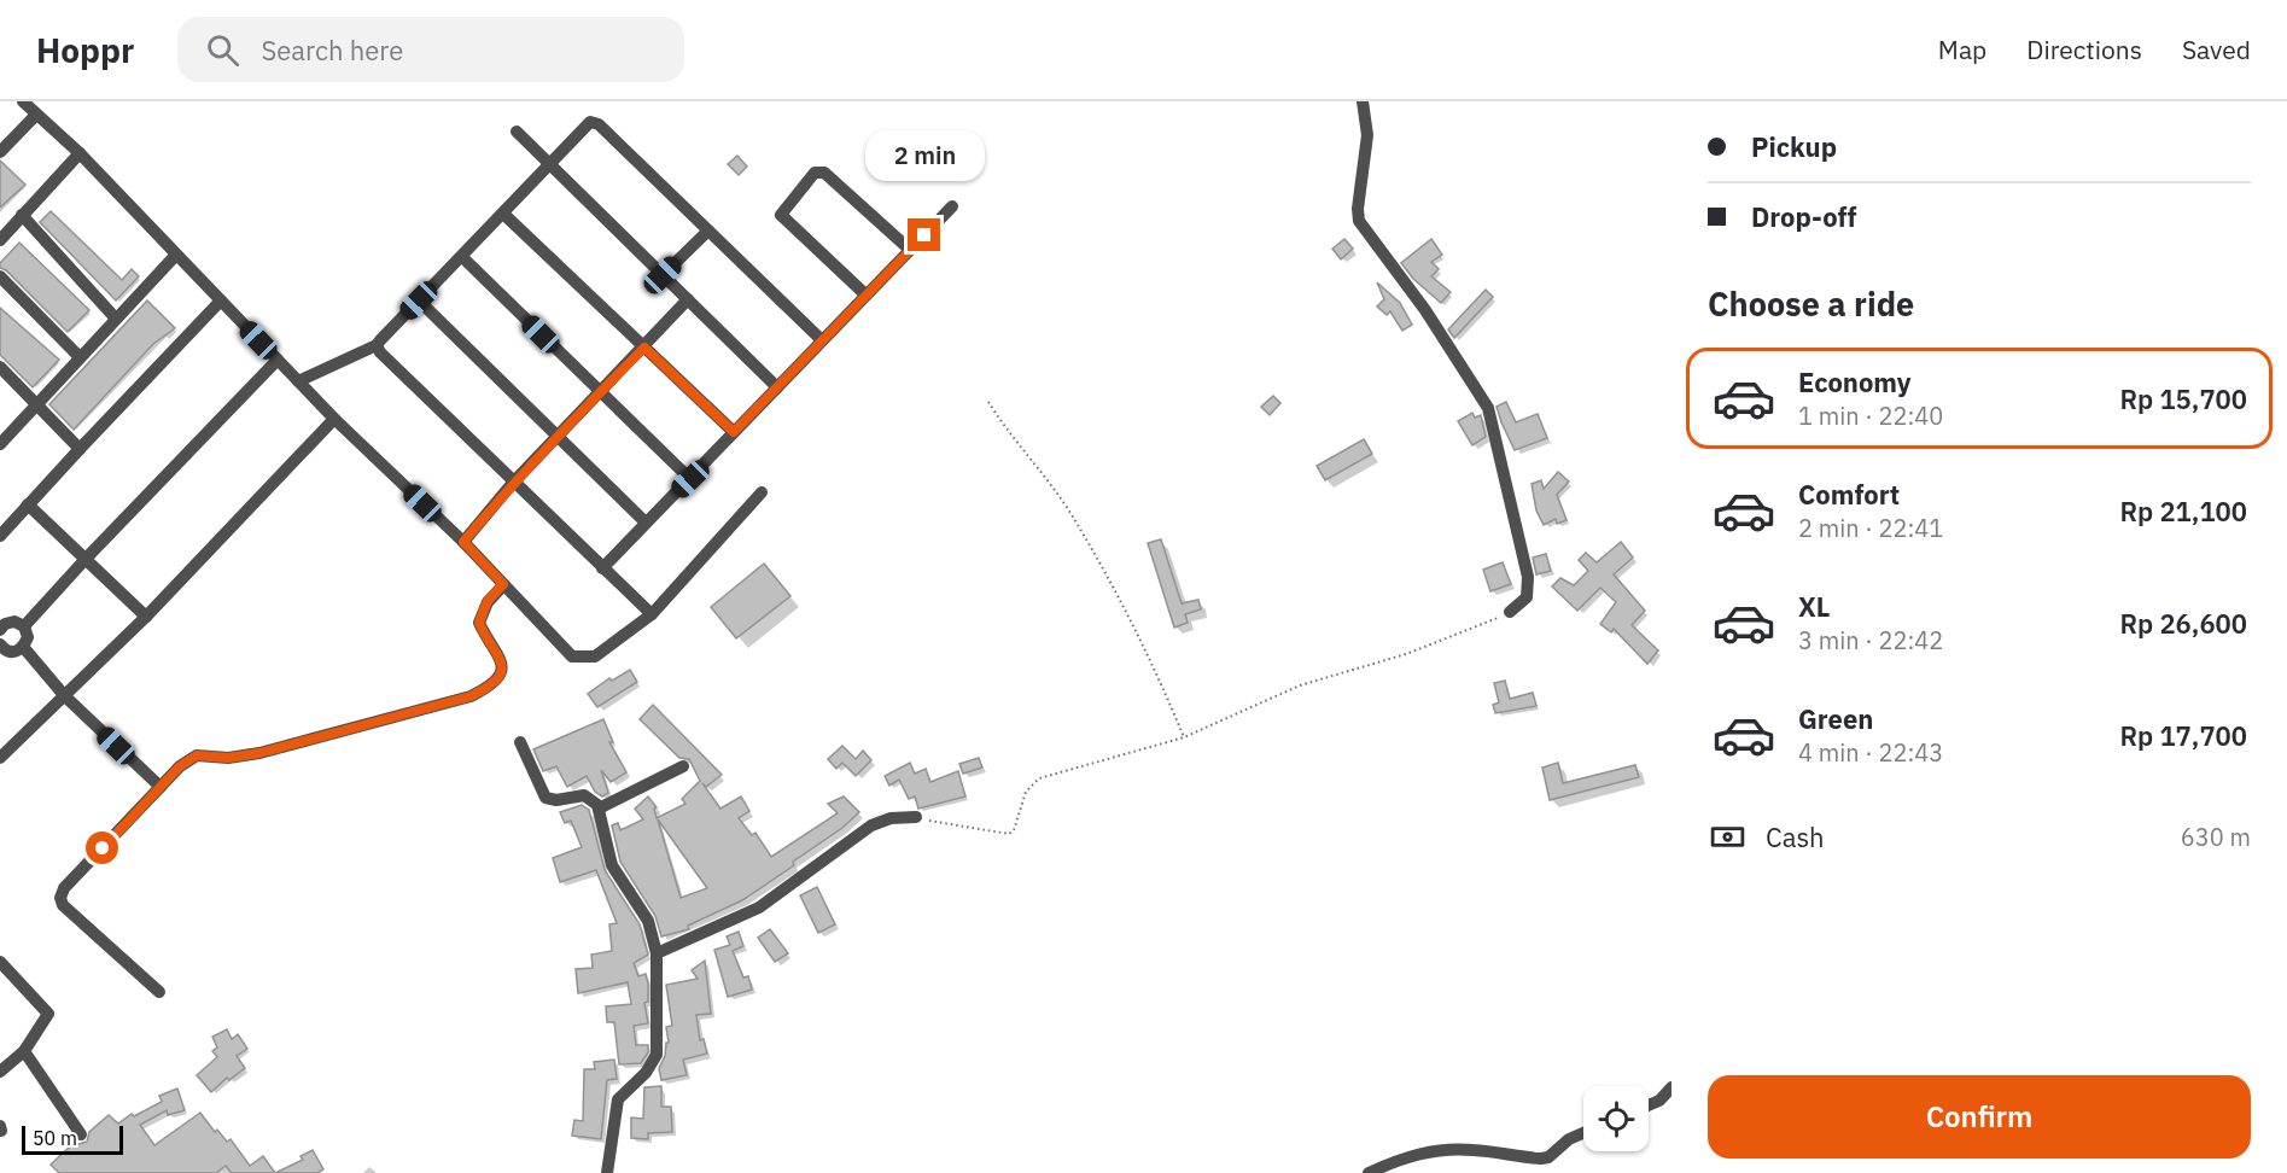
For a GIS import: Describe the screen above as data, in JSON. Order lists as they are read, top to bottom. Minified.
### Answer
{"scale_bar":"50 m","page":{"header":"Hoppr","search":"Search here","nav":["Map","Directions","Saved"],"banner":["Pickup","Drop-off"],"bubble":"2 min","heading":"Choose a ride","list":[{"name":"Economy","note":"1 min · 22:40","value":"Rp 15,700"},{"name":"Comfort","note":"2 min · 22:41","value":"Rp 21,100"},{"name":"XL","note":"3 min · 22:42","value":"Rp 26,600"},{"name":"Green","note":"4 min · 22:43","value":"Rp 17,700"}],"pay":["Cash","630 m"],"buttons":"Confirm","scale":"50 m"}}
